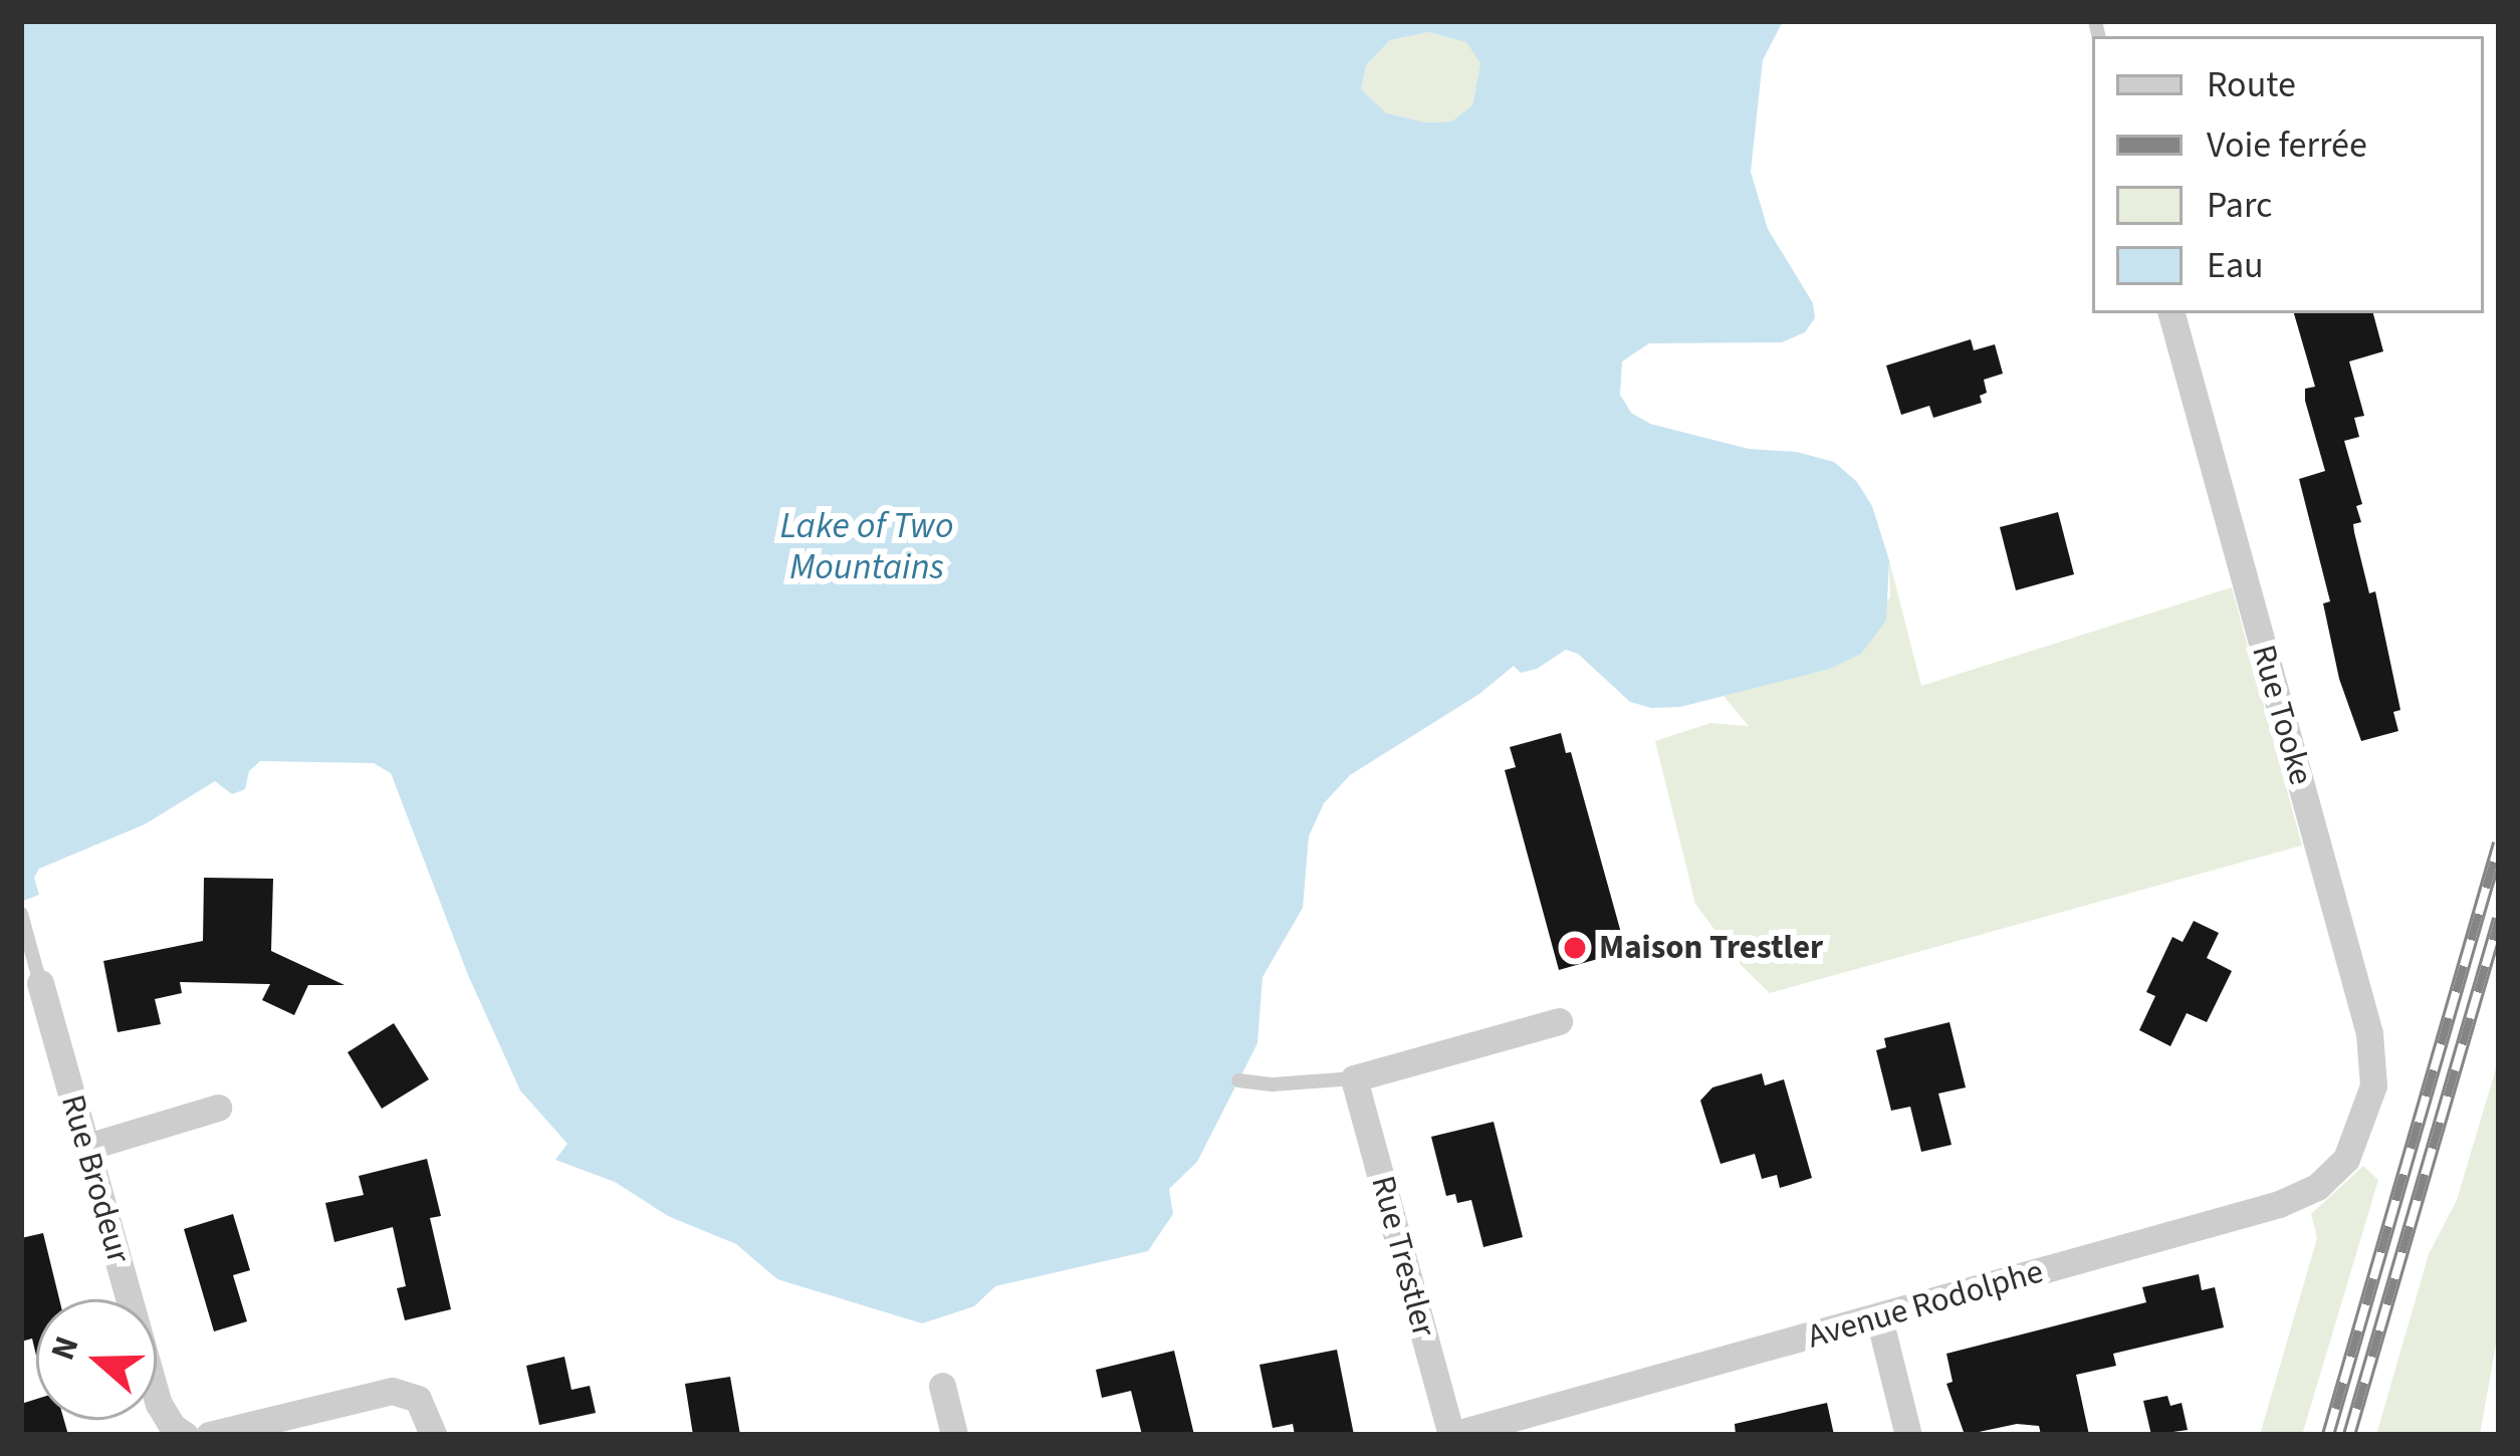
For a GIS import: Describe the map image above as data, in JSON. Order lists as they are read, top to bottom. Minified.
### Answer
{"streets":{"street":["Rue Tooke","Rue Brodeur","Rue Trestler","Avenue Rodolphe"]},"crossings":[["Rue Tooke","Avenue Rodolphe"],["Rue Trestler","Avenue Rodolphe"]],"water":["Lake of Two Mountains"],"places":["Maison Trestler"],"legend":["Route","Voie ferrée","Parc","Eau"],"north":"left"}
